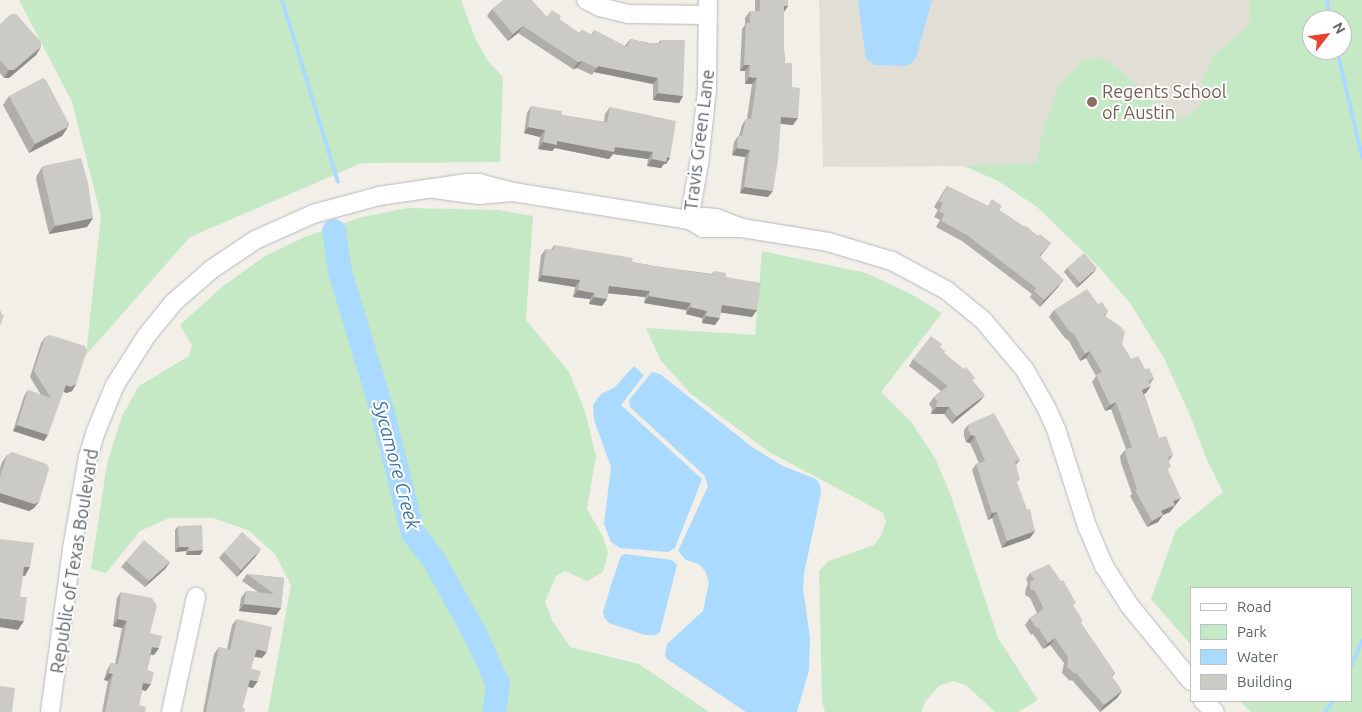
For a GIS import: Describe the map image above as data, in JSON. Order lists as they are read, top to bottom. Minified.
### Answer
{"streets":{"street":["Travis Green Lane","Republic of Texas Boulevard"]},"crossings":[["Travis Green Lane","Republic of Texas Boulevard"]],"water":["Sycamore Creek"],"places":["Regents School of Austin"],"legend":["Road","Park","Water","Building"],"north":"top right"}
